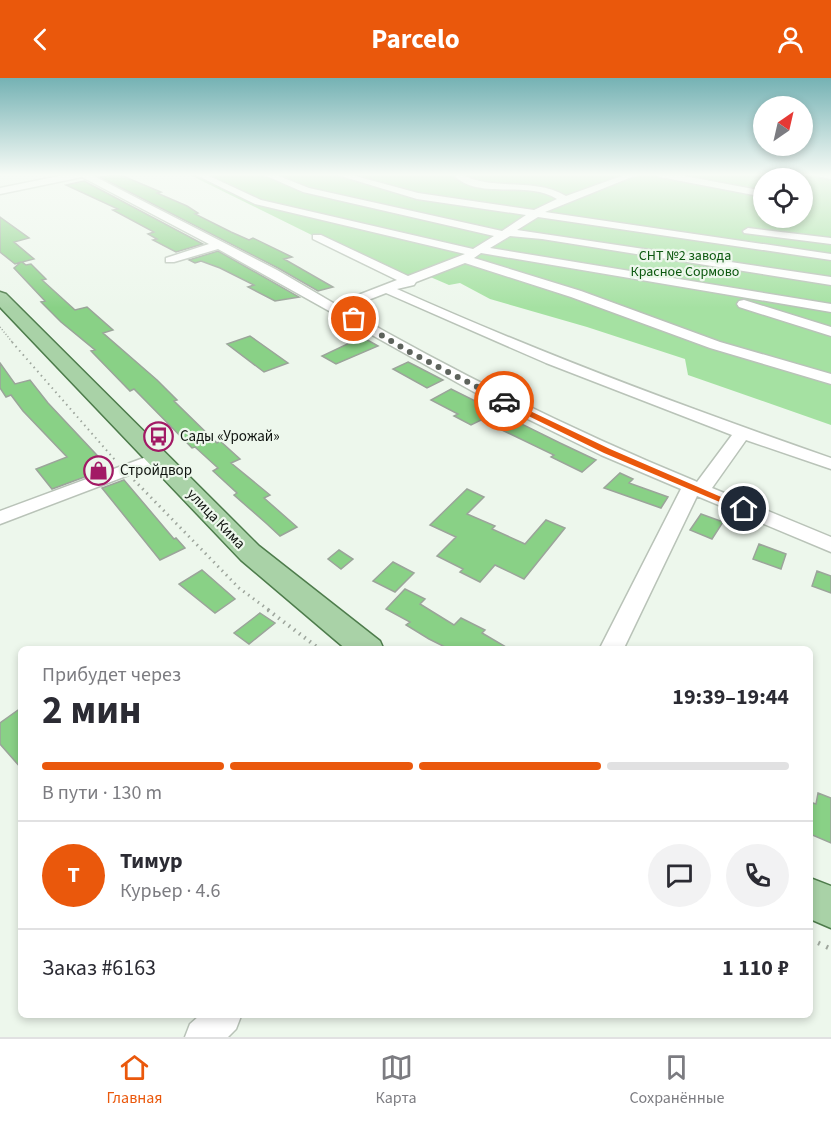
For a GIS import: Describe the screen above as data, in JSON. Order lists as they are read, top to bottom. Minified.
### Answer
{"streets":{"main road":["улица Кима"]},"parks":["СНТ №2 завода Красное Сормово"],"places":{"bus stop":["Сады «Урожай»"],"shop":["Стройдвор"]},"north":"top right","page":{"header":"Parcelo","heading":["2 мин","Прибудет через","19:39–19:44"],"panel":["Тимур","Курьер · 4.6","Заказ #6163","1 110 ₽"],"bar":"В пути · 130 m","round":"Т","tabs":["Главная","Карта","Сохранённые"]}}
